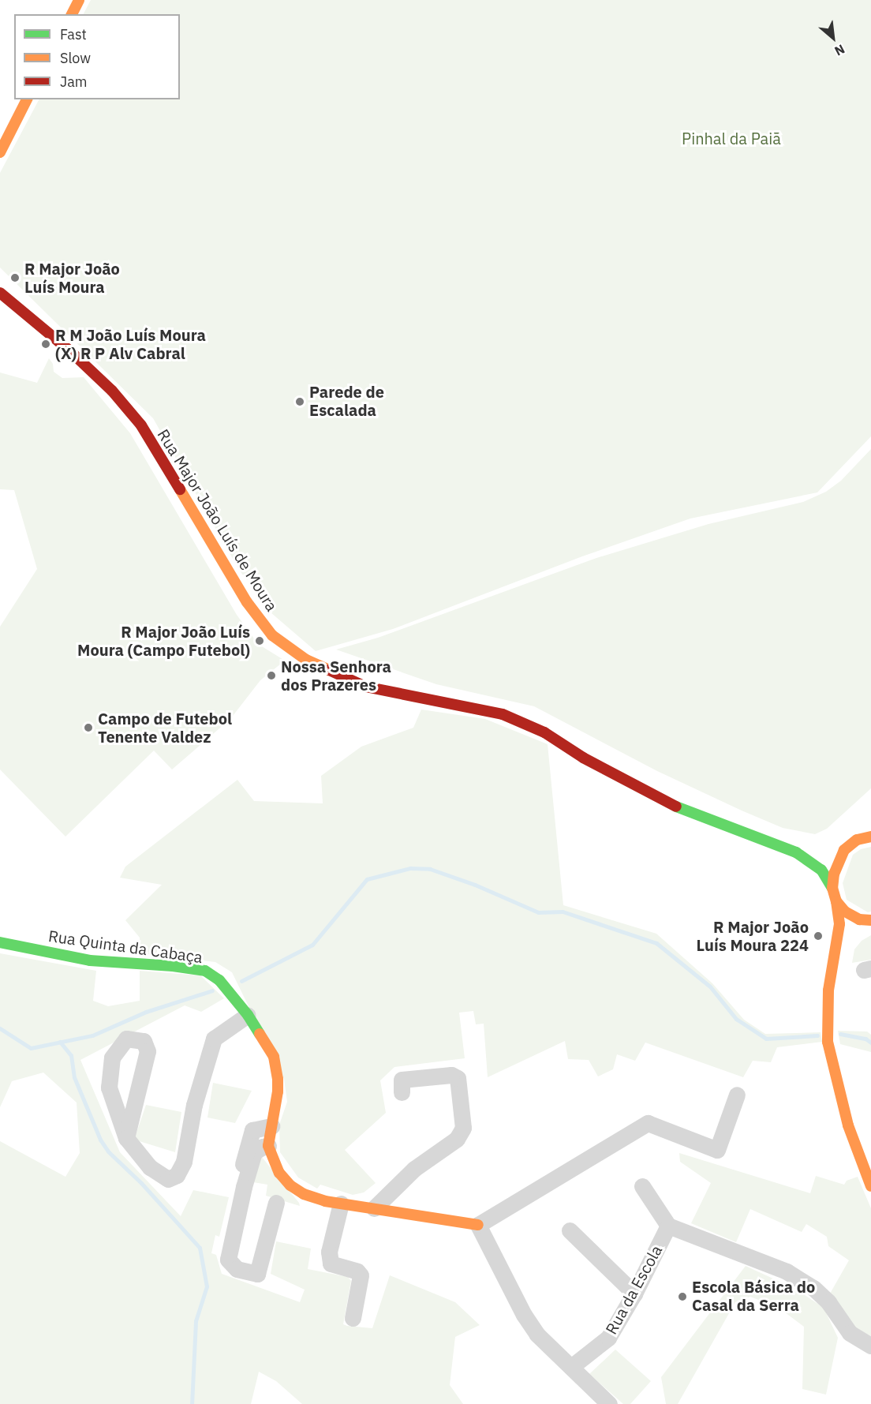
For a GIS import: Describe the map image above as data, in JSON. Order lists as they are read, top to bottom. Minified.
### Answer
{"streets":{"street":["Rua Major João Luís de Moura","Rua Quinta da Cabaça","Rua da Escola"]},"parks":["Pinhal da Paiã"],"places":["R Major João Luís Moura","R M João Luís Moura (X) R P Alv Cabral","Parede de Escalada","R Major João Luís Moura (Campo Futebol)","Nossa Senhora dos Prazeres","Campo de Futebol Tenente Valdez","R Major João Luís Moura 224","Escola Básica do Casal da Serra"],"legend":["Fast","Slow","Jam"],"north":"bottom right"}
